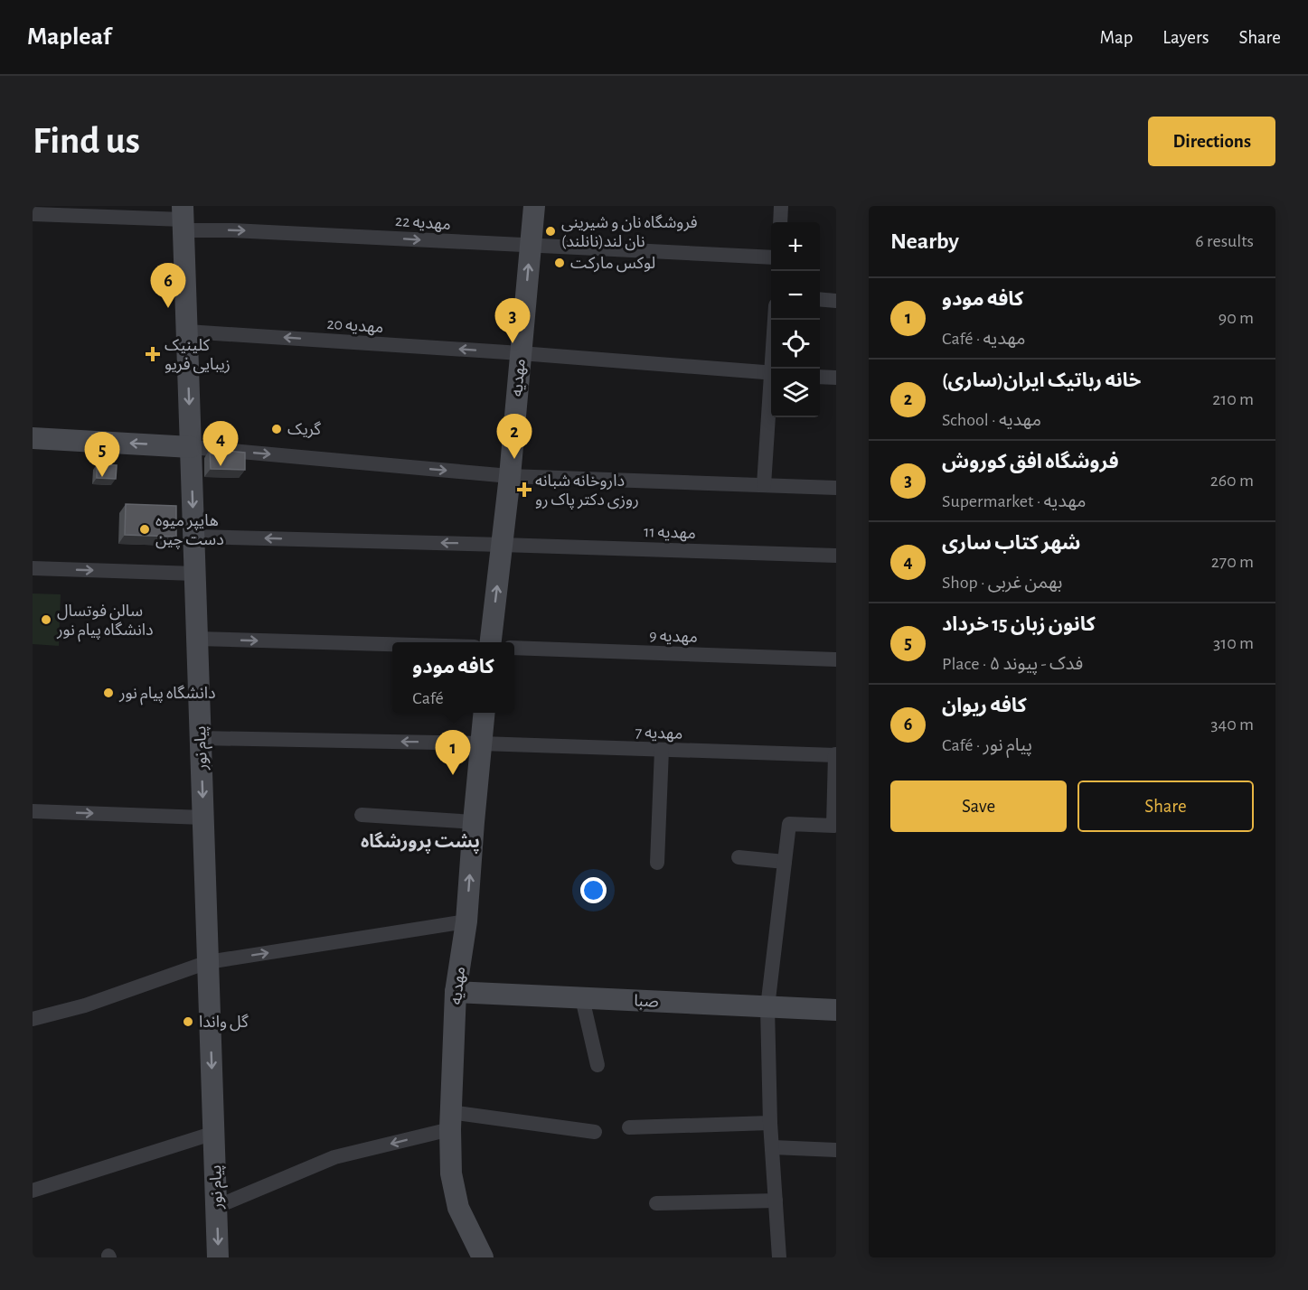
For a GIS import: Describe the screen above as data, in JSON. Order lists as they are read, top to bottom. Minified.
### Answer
{"streets":{"street":["مهدیه 22","مهدیه 20","مهدیه","مهدیه 11","مهدیه 9","مهدیه 7","پیام نور","صبا"]},"crossings":[["مهدیه 22","مهدیه"],["مهدیه 22","پیام نور"],["مهدیه 20","مهدیه"],["مهدیه 20","پیام نور"],["مهدیه","مهدیه 11"],["مهدیه","مهدیه 7"],["مهدیه","صبا"],["مهدیه 11","پیام نور"],["مهدیه 7","پیام نور"]],"one_way":["مهدیه 22","پیام نور"],"districts":["پشت پرورشگاه"],"places":{"other":["فروشگاه نان و شیرینی نان لند(نانلند)","لوکس مارکت","گریک","هایپر میوه دست چین","سالن فوتسال دانشگاه پیام نور","دانشگاه پیام نور","گل واندا"],"health":["کلینیک زیبایی فریو","داروخانه شبانه روزی دکتر پاک رو"]},"page":{"header":"Mapleaf","nav":["Map","Layers","Share"],"buttons":["Directions",["Save","Share"]],"title":"Find us","heading":["Nearby","6 results"],"map_buttons":["+","−"],"pins":["6","3","2","4","5","1"],"list":[{"mark":"1","name":"کافه مودو","note":"Café · مهدیه","value":"90 m"},{"mark":"2","name":"خانه رباتیک ایران(ساری)","note":"School · مهدیه","value":"210 m"},{"mark":"3","name":"فروشگاه افق کوروش","note":"Supermarket · مهدیه","value":"260 m"},{"mark":"4","name":"شهر کتاب ساری","note":"Shop · بهمن غربی","value":"270 m"},{"mark":"5","name":"کانون زبان 15 خرداد","note":"Place · فدک - پیوند ۵","value":"310 m"},{"mark":"6","name":"کافه ریوان","note":"Café · پیام نور","value":"340 m"}],"popup":["کافه مودو","Café"]}}
